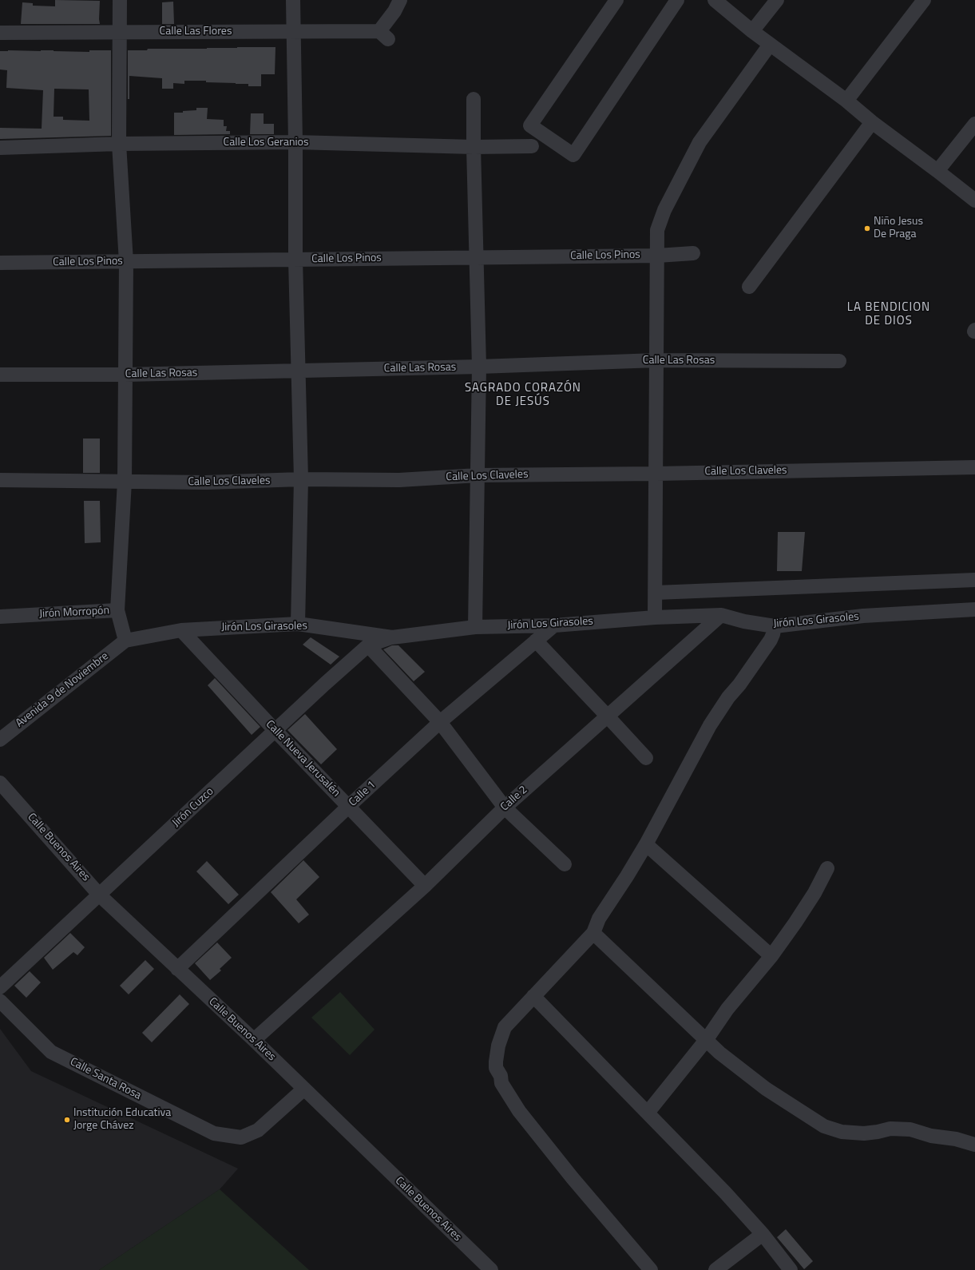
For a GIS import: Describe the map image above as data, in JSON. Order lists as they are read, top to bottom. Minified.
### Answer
{"streets":{"street":["Calle Las Flores","Calle Los Geranios","Calle Los Pinos","Calle Las Rosas","Calle Los Claveles","Jirón Morropón","Jirón Los Girasoles","Avenida 9 de Noviembre","Calle Nueva Jerusalén","Calle 1","Calle 2","Jirón Cuzco","Calle Buenos Aires","Calle Santa Rosa"]},"crossings":[["Jirón Morropón","Jirón Los Girasoles"],["Jirón Morropón","Avenida 9 de Noviembre"],["Jirón Los Girasoles","Avenida 9 de Noviembre"],["Jirón Los Girasoles","Calle Nueva Jerusalén"],["Jirón Los Girasoles","Calle 1"],["Jirón Los Girasoles","Calle 2"],["Jirón Los Girasoles","Jirón Cuzco"],["Calle Nueva Jerusalén","Calle 1"],["Calle Nueva Jerusalén","Calle 2"],["Calle Nueva Jerusalén","Jirón Cuzco"],["Calle 1","Calle Buenos Aires"],["Calle 2","Calle Buenos Aires"],["Jirón Cuzco","Calle Buenos Aires"],["Calle Buenos Aires","Calle Santa Rosa"]],"districts":["LA BENDICION DE DIOS","SAGRADO CORAZÓN DE JESÚS"],"places":["Niño Jesus De Praga","Institución Educativa Jorge Chávez"]}
